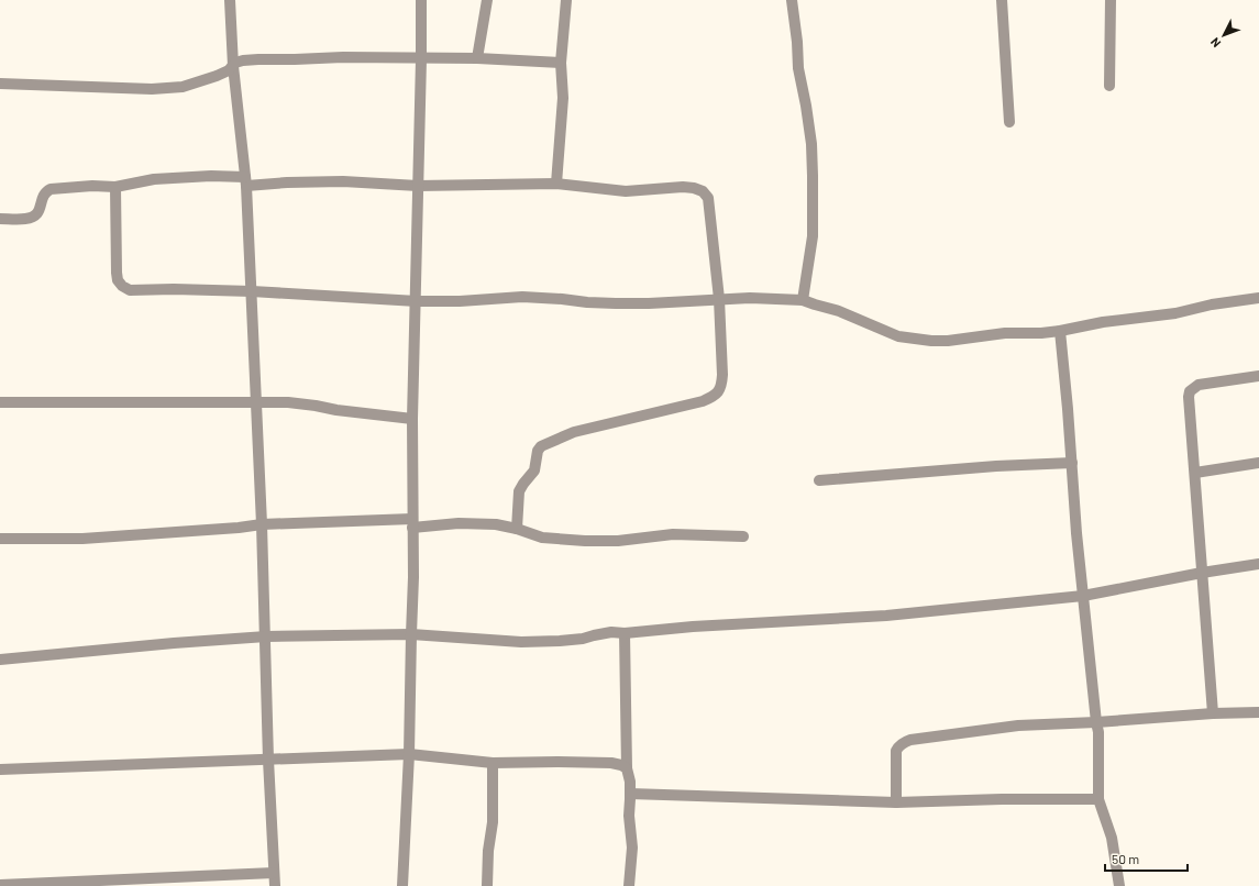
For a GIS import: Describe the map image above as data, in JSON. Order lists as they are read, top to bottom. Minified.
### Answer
{"scale_bar":"50 m","north":"bottom left"}
